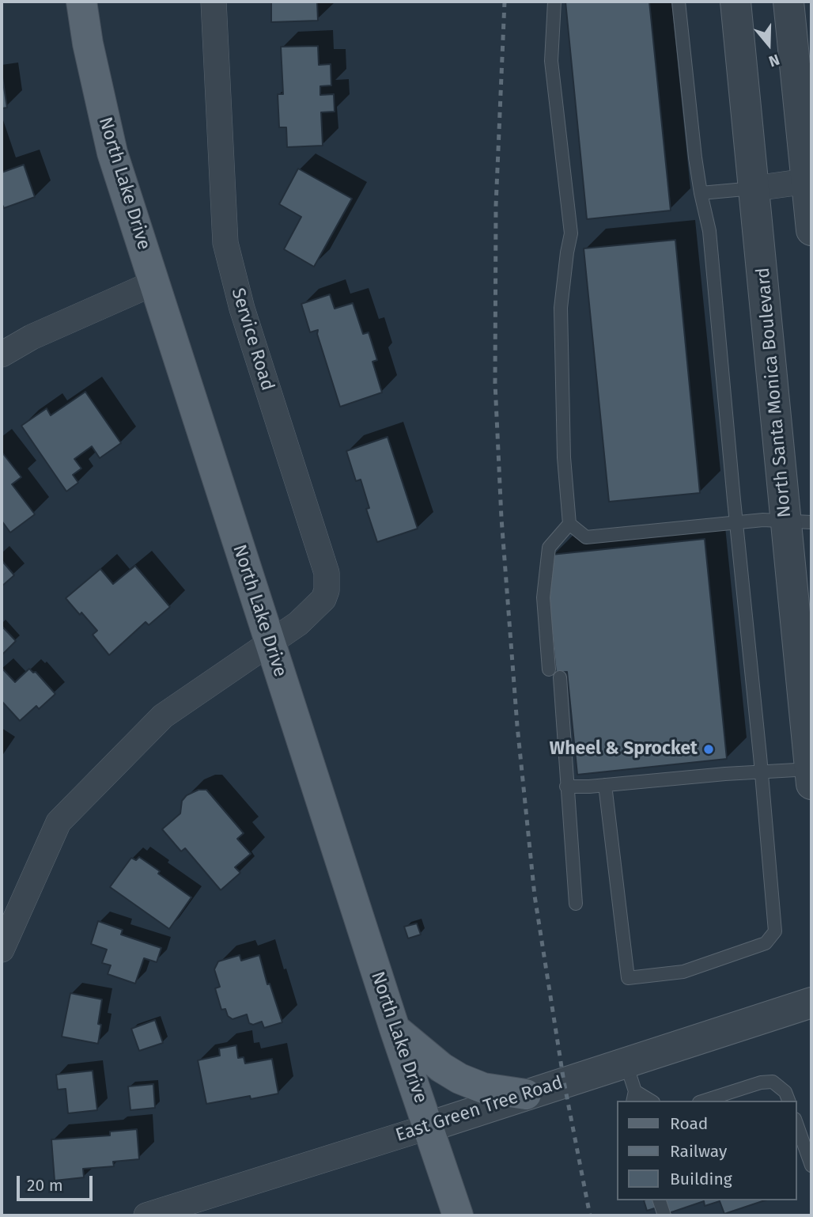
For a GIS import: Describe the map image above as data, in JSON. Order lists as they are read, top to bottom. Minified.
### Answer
{"streets":{"main road":["North Lake Drive"],"street":["Service Road","North Santa Monica Boulevard","East Green Tree Road"]},"crossings":[["North Lake Drive","Service Road"],["North Lake Drive","East Green Tree Road"]],"places":["Wheel & Sprocket"],"legend":["Road","Railway","Building"],"scale_bar":"20 m","north":"bottom"}
